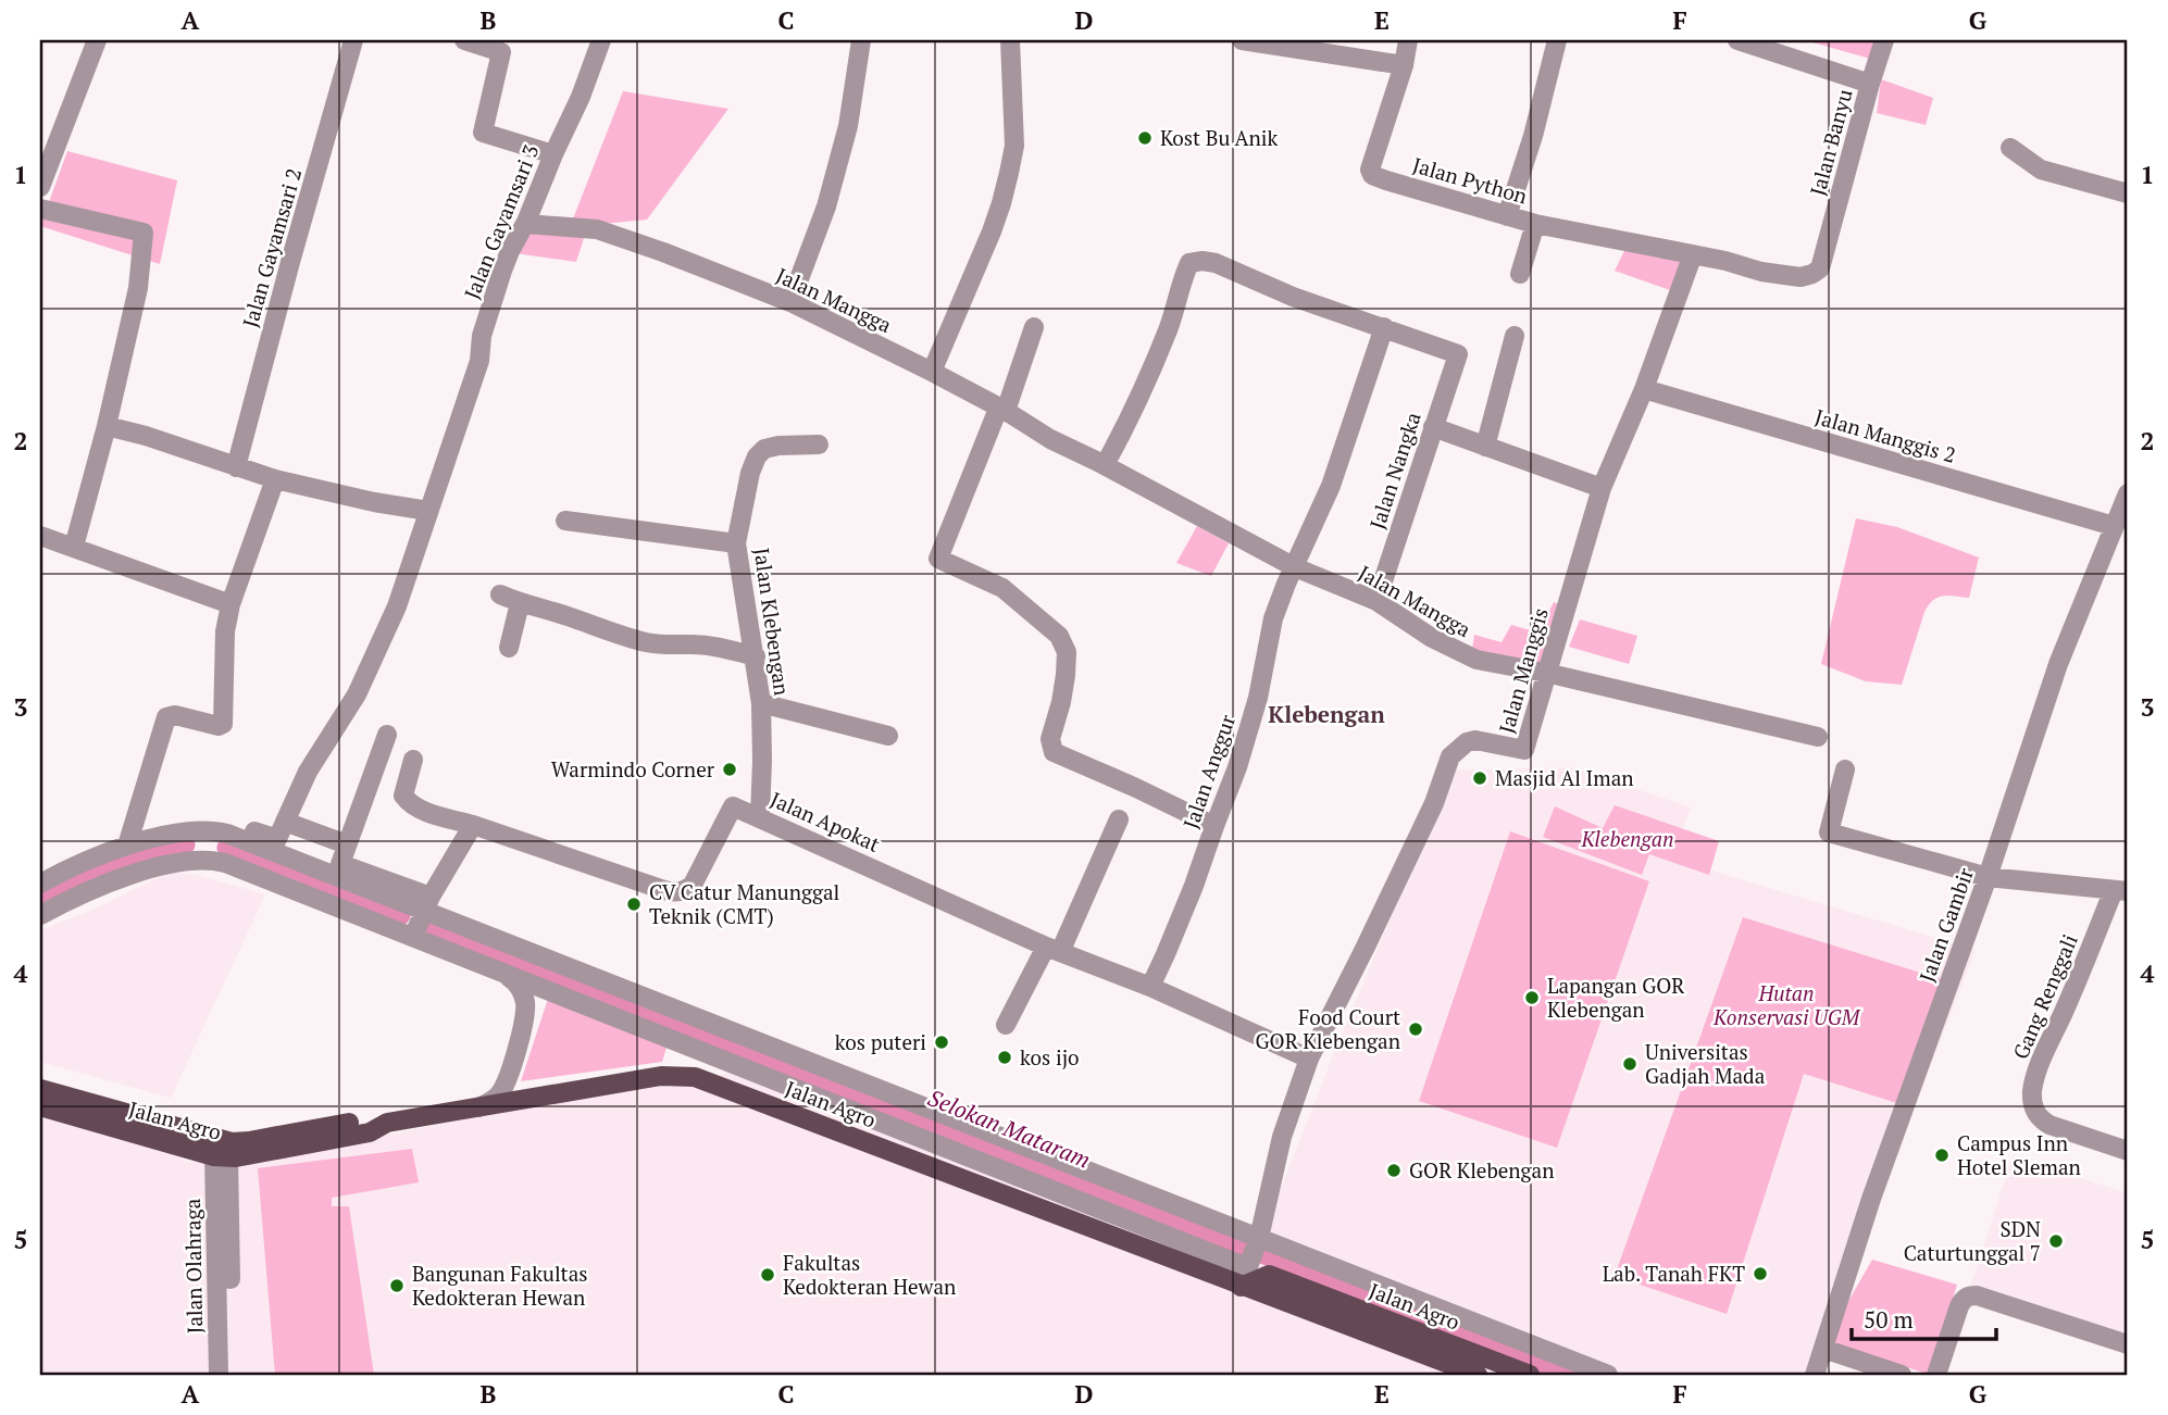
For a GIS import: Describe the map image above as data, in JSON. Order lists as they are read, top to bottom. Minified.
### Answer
{"streets":{"main road":["Jalan Agro"],"street":["Jalan Banyu","Jalan Python","Jalan Gayamsari 3","Jalan Gayamsari 2","Jalan Mangga","Jalan Manggis 2","Jalan Nangka","Jalan Klebengan","Jalan Manggis","Jalan Anggur","Jalan Apokat","Jalan Gambir","Gang Renggali","Jalan Olahraga"]},"crossings":[["Jalan Banyu","Jalan Python"],["Jalan Banyu","Jalan Manggis"],["Jalan Python","Jalan Manggis"],["Jalan Gayamsari 3","Jalan Mangga"],["Jalan Mangga","Jalan Nangka"],["Jalan Mangga","Jalan Manggis"],["Jalan Mangga","Jalan Anggur"],["Jalan Manggis 2","Jalan Manggis"],["Jalan Manggis 2","Jalan Gambir"],["Jalan Nangka","Jalan Anggur"],["Jalan Klebengan","Jalan Apokat"],["Jalan Manggis","Jalan Apokat"],["Jalan Manggis","Jalan Agro"],["Jalan Anggur","Jalan Apokat"],["Jalan Agro","Jalan Olahraga"]],"districts":["Klebengan"],"water":["Selokan Mataram"],"parks":["Klebengan","Hutan Konservasi UGM"],"places":["Kost Bu Anik","Warmindo Corner","Masjid Al Iman","CV Catur Manunggal Teknik (CMT)","Lapangan GOR Klebengan","Food Court GOR Klebengan","kos puteri","kos ijo","Universitas Gadjah Mada","Campus Inn Hotel Sleman","GOR Klebengan","SDN Caturtunggal 7","Lab. Tanah FKT","Fakultas Kedokteran Hewan","Bangunan Fakultas Kedokteran Hewan"],"scale_bar":"50 m","grid":{"columns":["A","B","C","D","E","F","G"],"rows":["1","2","3","4","5"]}}
